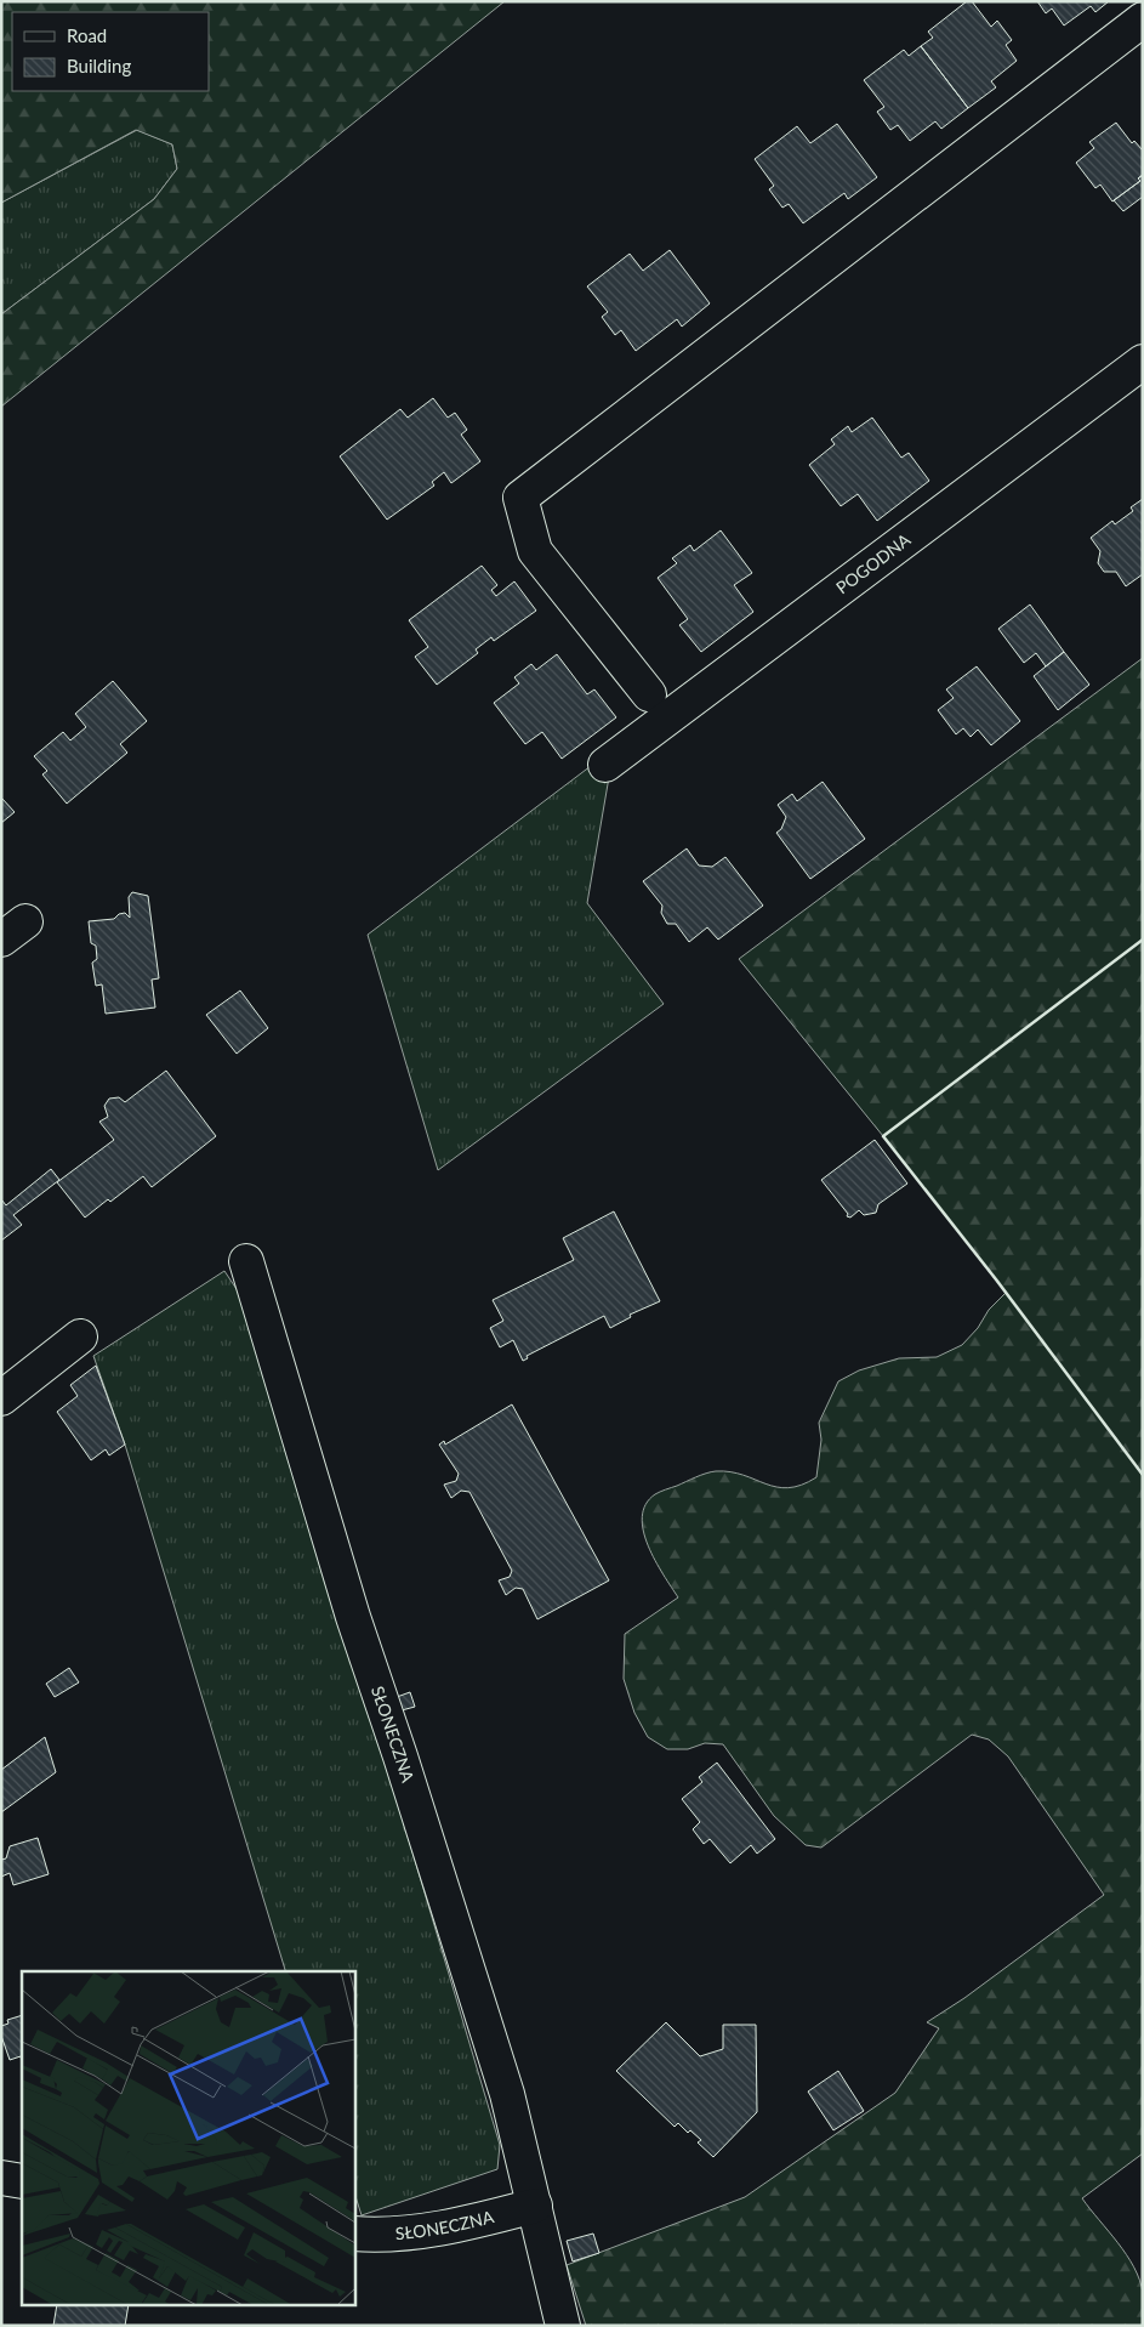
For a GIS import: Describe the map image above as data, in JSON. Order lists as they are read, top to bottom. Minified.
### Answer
{"streets":{"street":["POGODNA","SŁONECZNA"]},"legend":["Road","Building"]}
